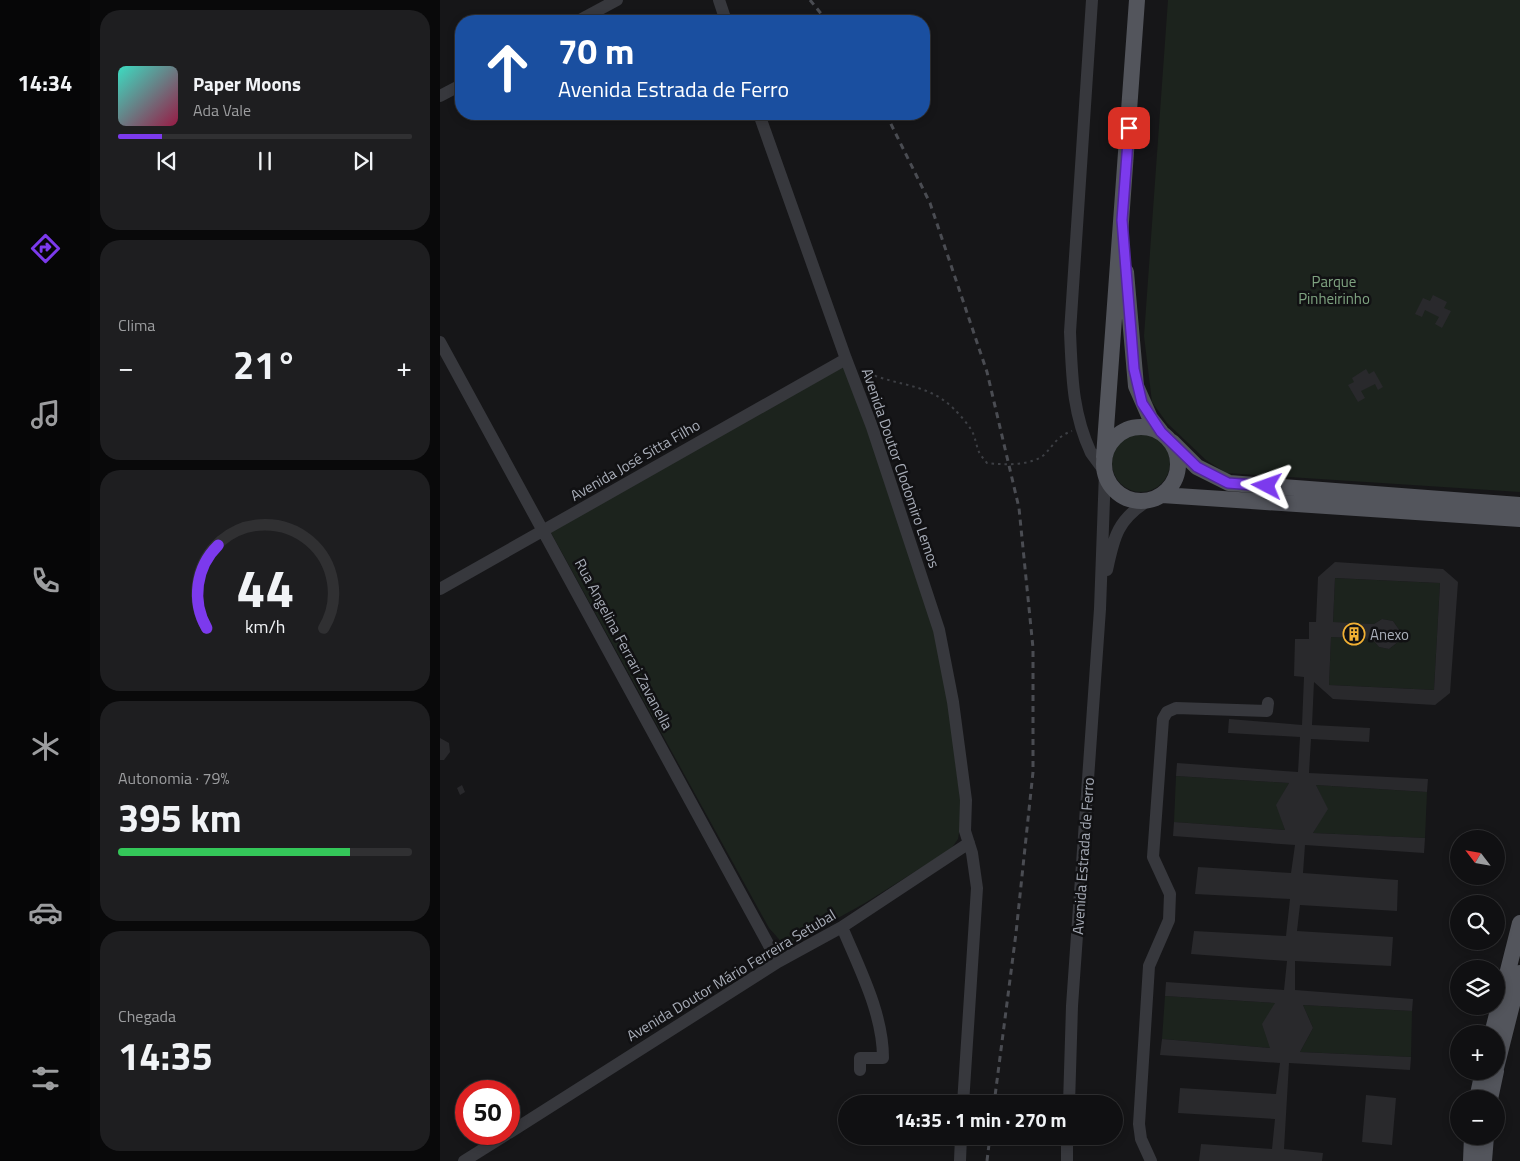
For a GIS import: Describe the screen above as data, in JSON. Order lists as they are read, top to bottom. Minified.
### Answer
{"streets":{"main road":["Avenida Estrada de Ferro"],"street":["Avenida José Sitta Filho","Avenida Doutor Clodomiro Lemos","Rua Angelina Ferrari Zavanella","Avenida Doutor Mário Ferreira Setubal"]},"crossings":[["Avenida José Sitta Filho","Avenida Doutor Clodomiro Lemos"],["Avenida José Sitta Filho","Rua Angelina Ferrari Zavanella"],["Avenida Doutor Clodomiro Lemos","Avenida Doutor Mário Ferreira Setubal"],["Rua Angelina Ferrari Zavanella","Avenida Doutor Mário Ferreira Setubal"]],"parks":["Parque Pinheirinho"],"places":{"building":["Anexo"]},"north":"top left","page":{"tabs":"14:34","turn":["70 m","Avenida Estrada de Ferro"],"song":["Paper Moons","Ada Vale"],"tile":["Clima",["Autonomia · 79%","395 km"],["Chegada","14:35"]],"heat":["−","21°","+"],"map_buttons":["+","−"],"limit":"50","trip":"14:35 · 1 min · 270 m","gauge":["44","km/h"]}}
